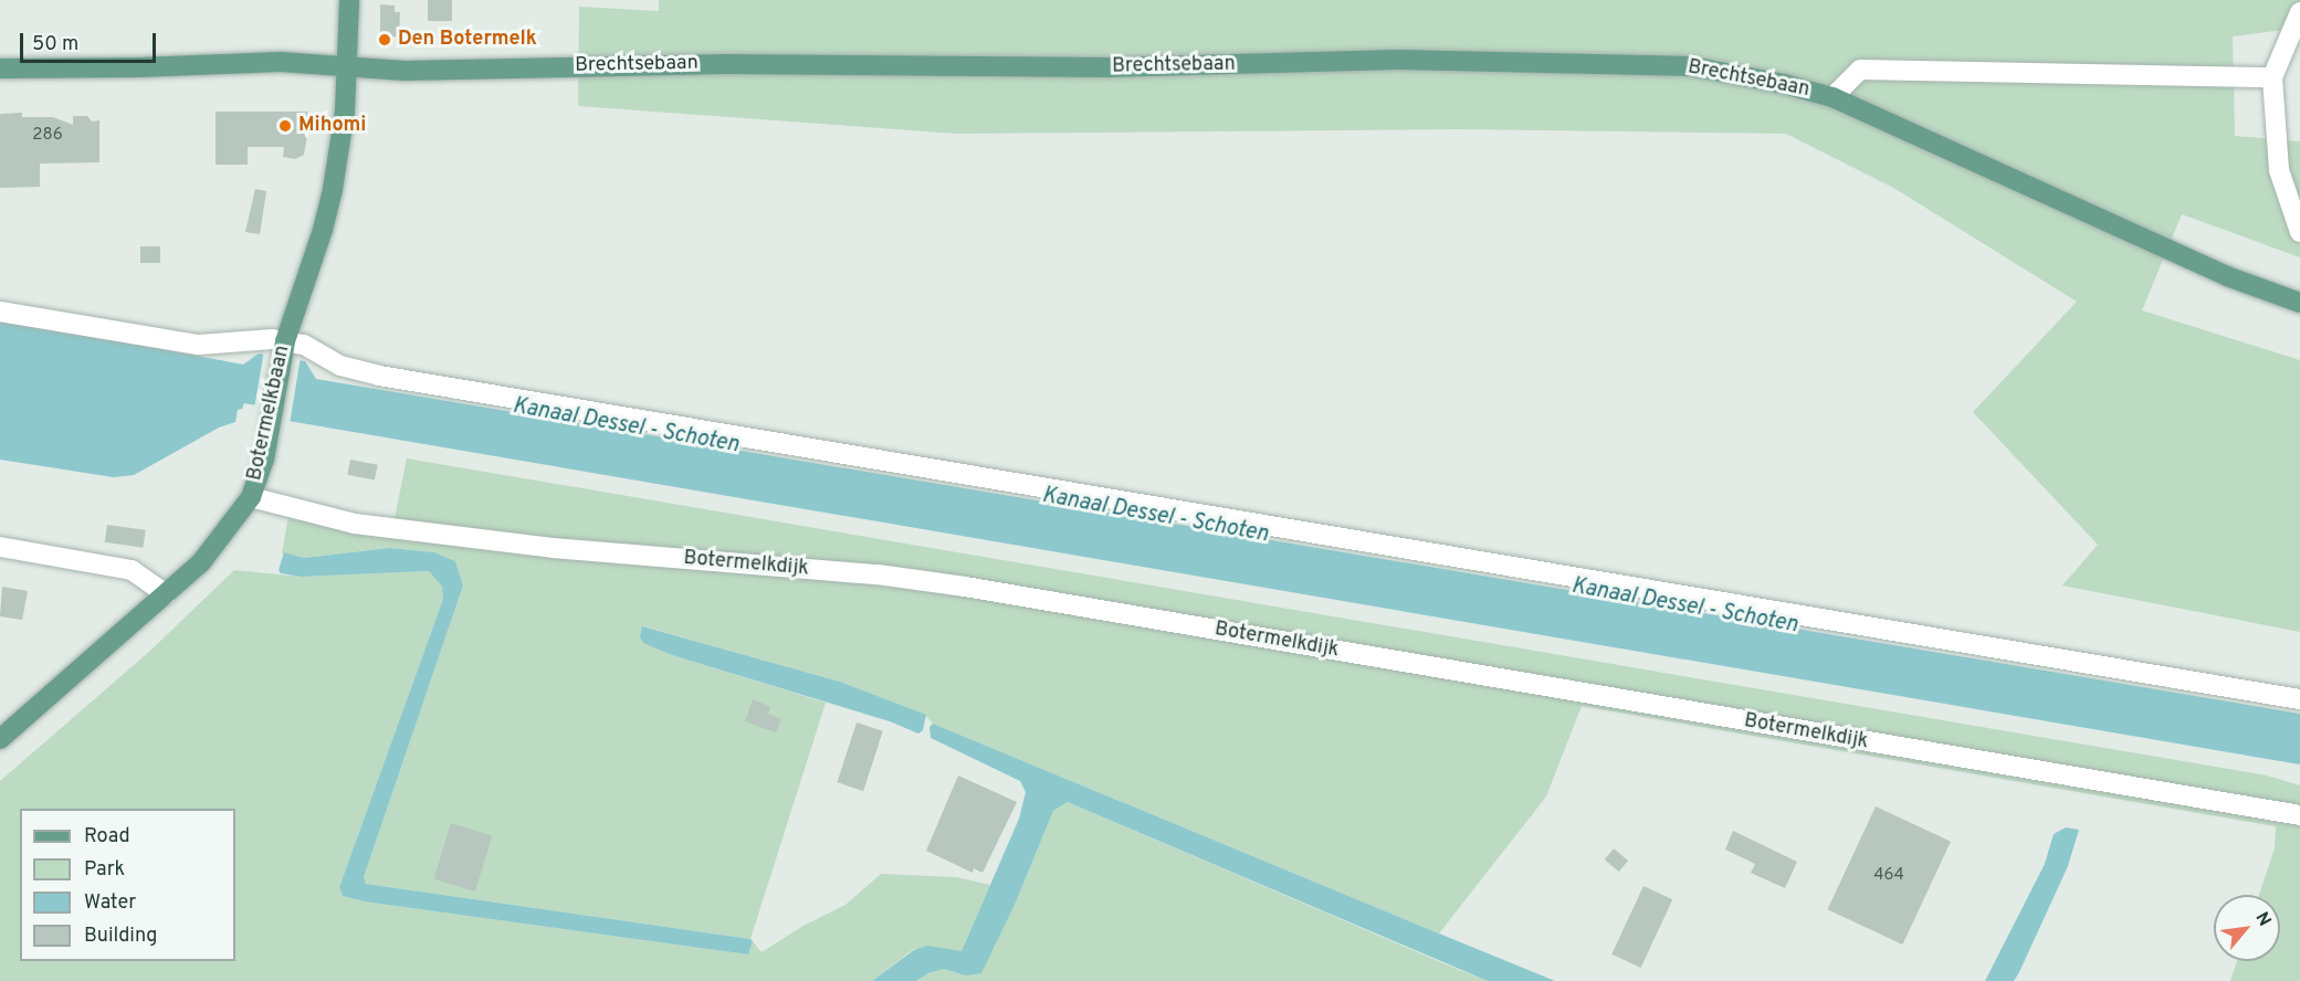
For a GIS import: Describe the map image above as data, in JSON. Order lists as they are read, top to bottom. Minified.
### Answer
{"streets":{"main road":["Brechtsebaan","Botermelkbaan"],"street":["Botermelkdijk"]},"crossings":[["Brechtsebaan","Botermelkbaan"],["Botermelkbaan","Botermelkdijk"]],"water":["Kanaal Dessel - Schoten"],"places":["Den Botermelk","Mihomi"],"house_numbers":["286","464"],"legend":["Road","Park","Water","Building"],"scale_bar":"50 m","north":"top right"}
